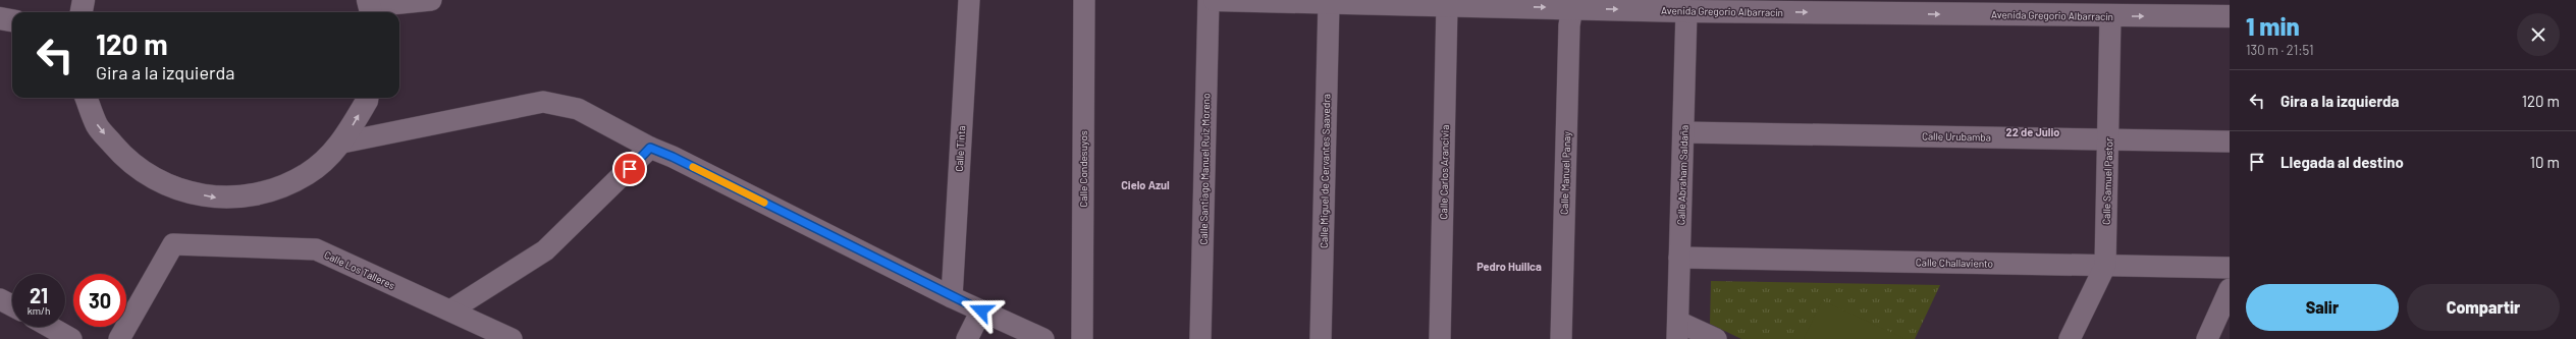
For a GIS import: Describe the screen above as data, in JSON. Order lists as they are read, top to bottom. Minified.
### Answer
{"streets":{"street":["Avenida Gregorio Albarracín","Calle Urubamba","Calle Tinta","Calle Condesuyos","Calle Santiago Manuel Ruiz Moreno","Calle Miguel de Cervantes Saavedra","Calle Carlos Arancivia","Calle Manuel Panay","Calle Abraham Saldaña","Calle Samuel Pastor","Calle Challaviento","Calle Los Talleres"]},"crossings":[["Avenida Gregorio Albarracín","Calle Miguel de Cervantes Saavedra"],["Avenida Gregorio Albarracín","Calle Carlos Arancivia"],["Avenida Gregorio Albarracín","Calle Manuel Panay"],["Avenida Gregorio Albarracín","Calle Abraham Saldaña"],["Avenida Gregorio Albarracín","Calle Samuel Pastor"],["Calle Urubamba","Calle Abraham Saldaña"],["Calle Urubamba","Calle Samuel Pastor"],["Calle Abraham Saldaña","Calle Challaviento"],["Calle Samuel Pastor","Calle Challaviento"]],"one_way":["Avenida Gregorio Albarracín"],"districts":["22 de Julio","Cielo Azul","Pedro Huillca"],"page":{"heading":["1 min","130 m · 21:51"],"turn":["120 m","Gira a la izquierda"],"list":[{"name":"Gira a la izquierda","value":"120 m"},{"name":"Llegada al destino","value":"10 m"}],"speed":"21 km/h","limit":"30","buttons":["Salir","Compartir"]}}
